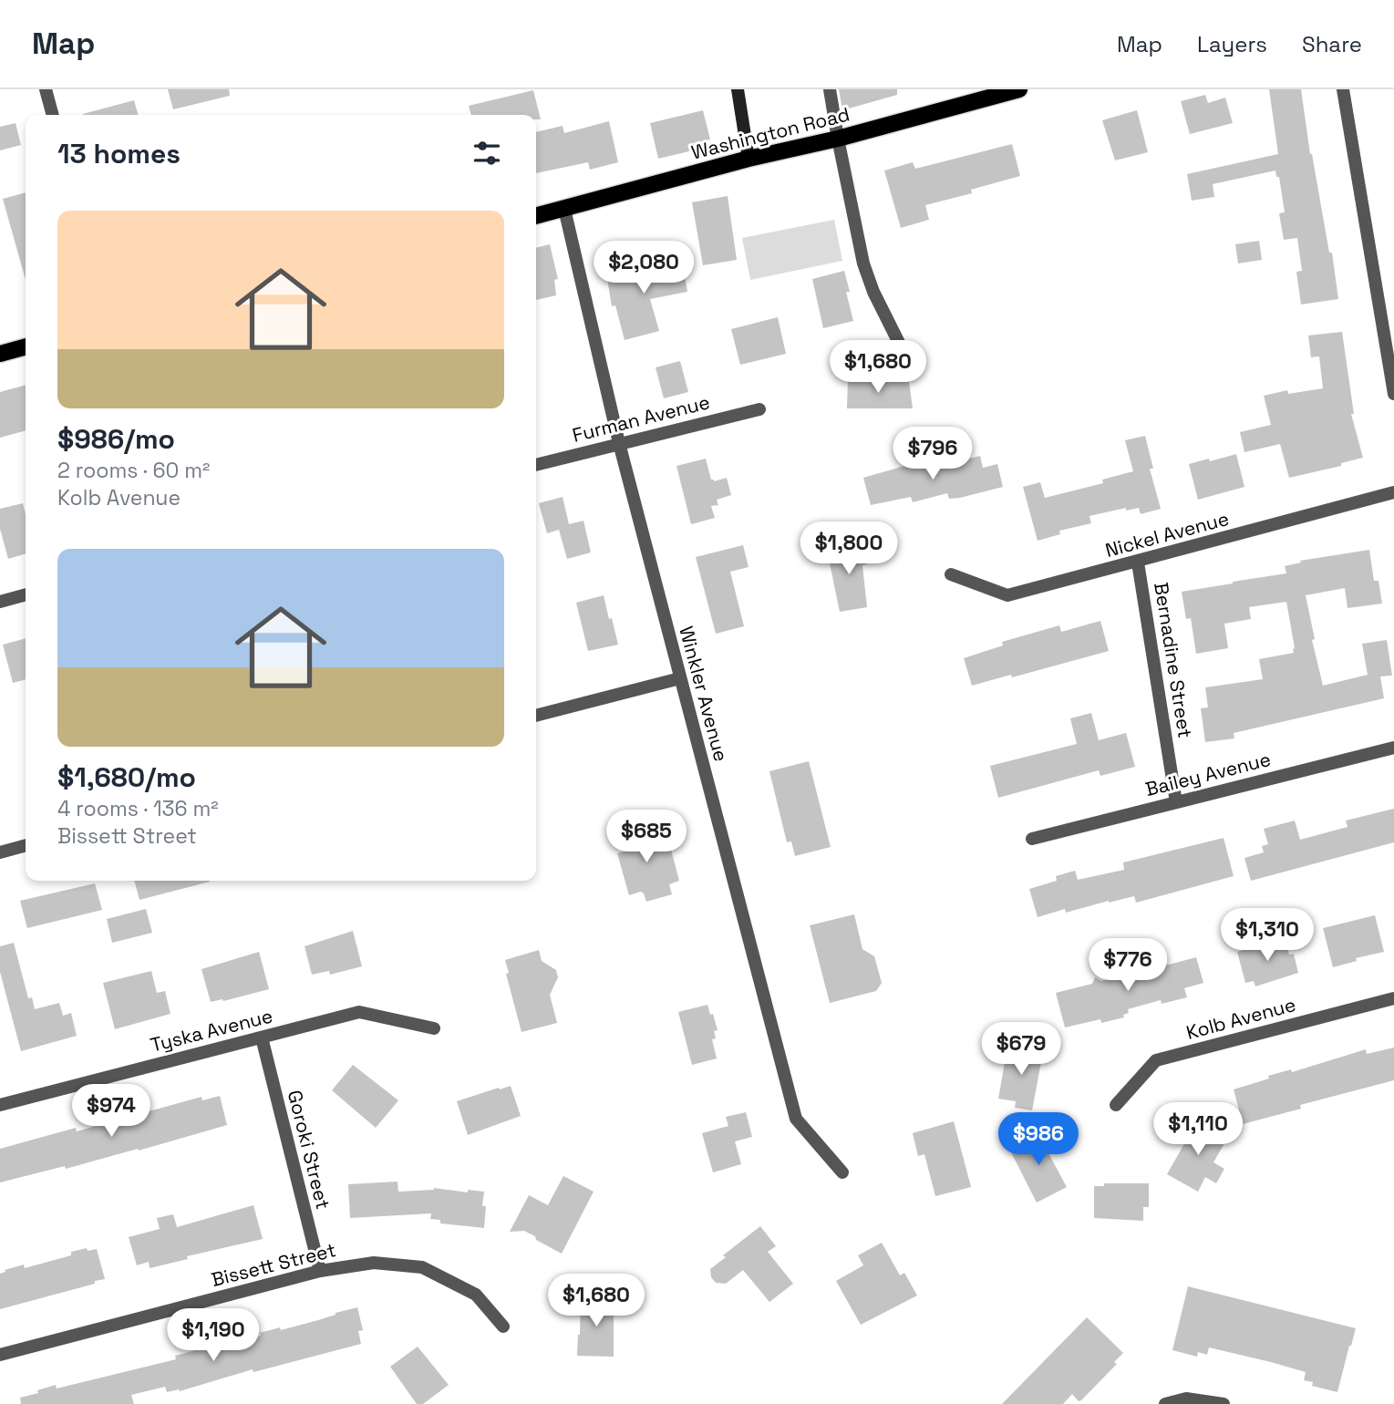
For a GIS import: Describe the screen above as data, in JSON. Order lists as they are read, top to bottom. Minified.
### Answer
{"streets":{"main road":["Washington Road"],"street":["Furman Avenue","Nickel Avenue","Bernadine Street","Winkler Avenue","Bailey Avenue","Kolb Avenue","Tyska Avenue","Goroki Street","Bissett Street"]},"crossings":[["Washington Road","Winkler Avenue"],["Furman Avenue","Winkler Avenue"],["Nickel Avenue","Bernadine Street"],["Bernadine Street","Bailey Avenue"],["Tyska Avenue","Goroki Street"],["Goroki Street","Bissett Street"]],"page":{"header":"Map","nav":["Map","Layers","Share"],"heading":"13 homes","list":[{"name":"$986/mo","note":"2 rooms · 60 m² · Kolb Avenue"},{"name":"$1,680/mo","note":"4 rooms · 136 m² · Bissett Street"}],"price":["$2,080","$1,680","$796","$1,800","$685","$1,310","$776","$679","$974","$1,110","$986","$1,680","$1,190"]}}
